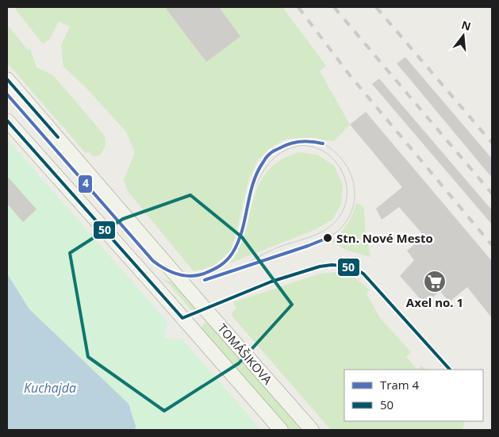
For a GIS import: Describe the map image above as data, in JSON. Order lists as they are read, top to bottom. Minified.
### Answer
{"streets":{"main road":["TOMÁŠIKOVA"]},"water":["Kuchajda"],"places":{"other":["Stn. Nové Mesto"],"supermarket":["Axel no. 1"]},"lines":["transit line 50","tram line 4"],"legend":["Tram 4","50"],"north":"top"}
